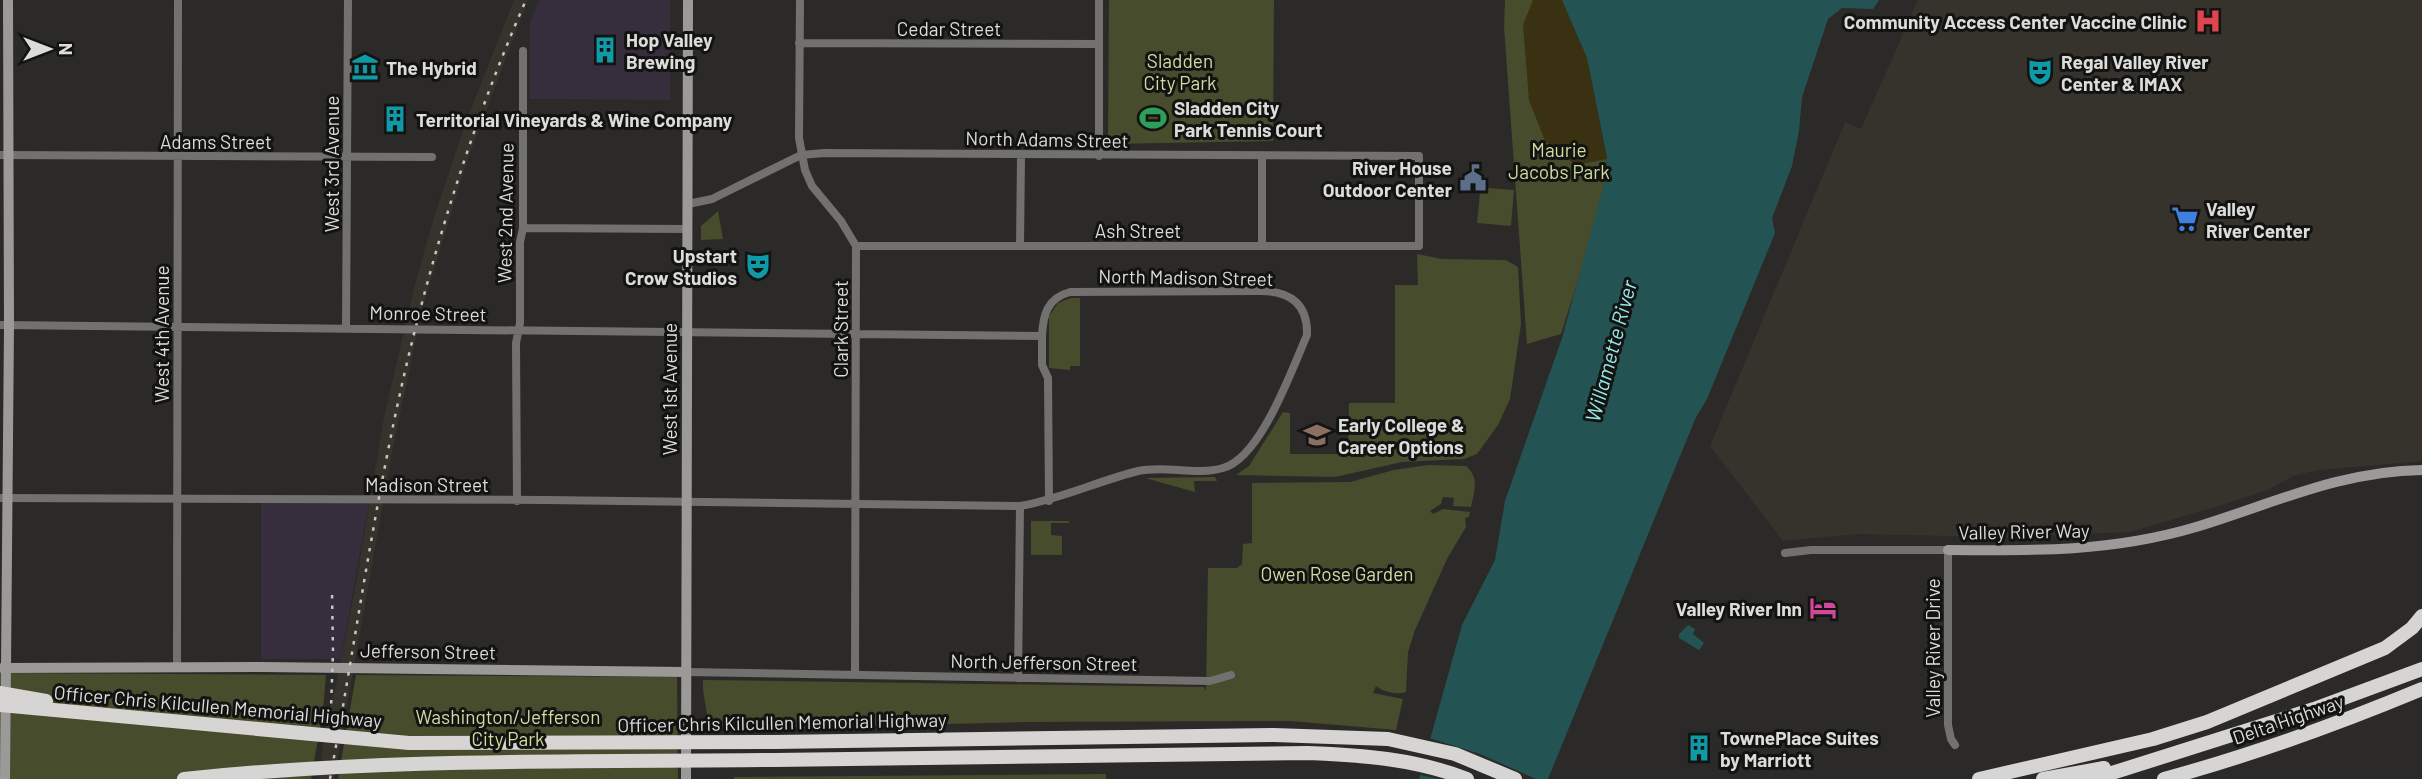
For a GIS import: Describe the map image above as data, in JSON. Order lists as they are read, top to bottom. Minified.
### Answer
{"streets":{"highway":["Officer Chris Kilcullen Memorial Highway","Delta Highway"],"street":["Cedar Street","North Adams Street","Adams Street","West 3rd Avenue","West 2nd Avenue","Ash Street","North Madison Street","Monroe Street","Clark Street","West 4th Avenue","West 1st Avenue","Madison Street","Valley River Way","Valley River Drive","Jefferson Street","North Jefferson Street"]},"crossings":[["North Adams Street","Ash Street"],["Adams Street","West 3rd Avenue"],["Adams Street","West 4th Avenue"],["West 3rd Avenue","Monroe Street"],["West 2nd Avenue","Monroe Street"],["West 2nd Avenue","Madison Street"],["Ash Street","Clark Street"],["North Madison Street","Monroe Street"],["North Madison Street","Clark Street"],["North Madison Street","Madison Street"],["Monroe Street","Clark Street"],["Monroe Street","West 4th Avenue"],["Monroe Street","West 1st Avenue"],["Clark Street","Madison Street"],["Clark Street","Jefferson Street"],["Clark Street","North Jefferson Street"],["West 4th Avenue","Madison Street"],["West 4th Avenue","Jefferson Street"],["West 1st Avenue","Madison Street"],["West 1st Avenue","Jefferson Street"],["Valley River Way","Valley River Drive"],["Jefferson Street","North Jefferson Street"]],"water":["Willamette River"],"parks":["Sladden City Park","Maurie Jacobs Park","Owen Rose Garden","Washington/Jefferson City Park"],"places":{"hospital":["Community Access Center Vaccine Clinic"],"building":["Hop Valley Brewing","Territorial Vineyards & Wine Company","TownePlace Suites by Marriott"],"museum":["The Hybrid"],"theatre":["Regal Valley River Center & IMAX","Upstart Crow Studios"],"sports":["Sladden City Park Tennis Court"],"public building":["River House Outdoor Center"],"supermarket":["Valley River Center"],"school or university":["Early College & Career Options"],"hotel":["Valley River Inn"]},"north":"right"}
